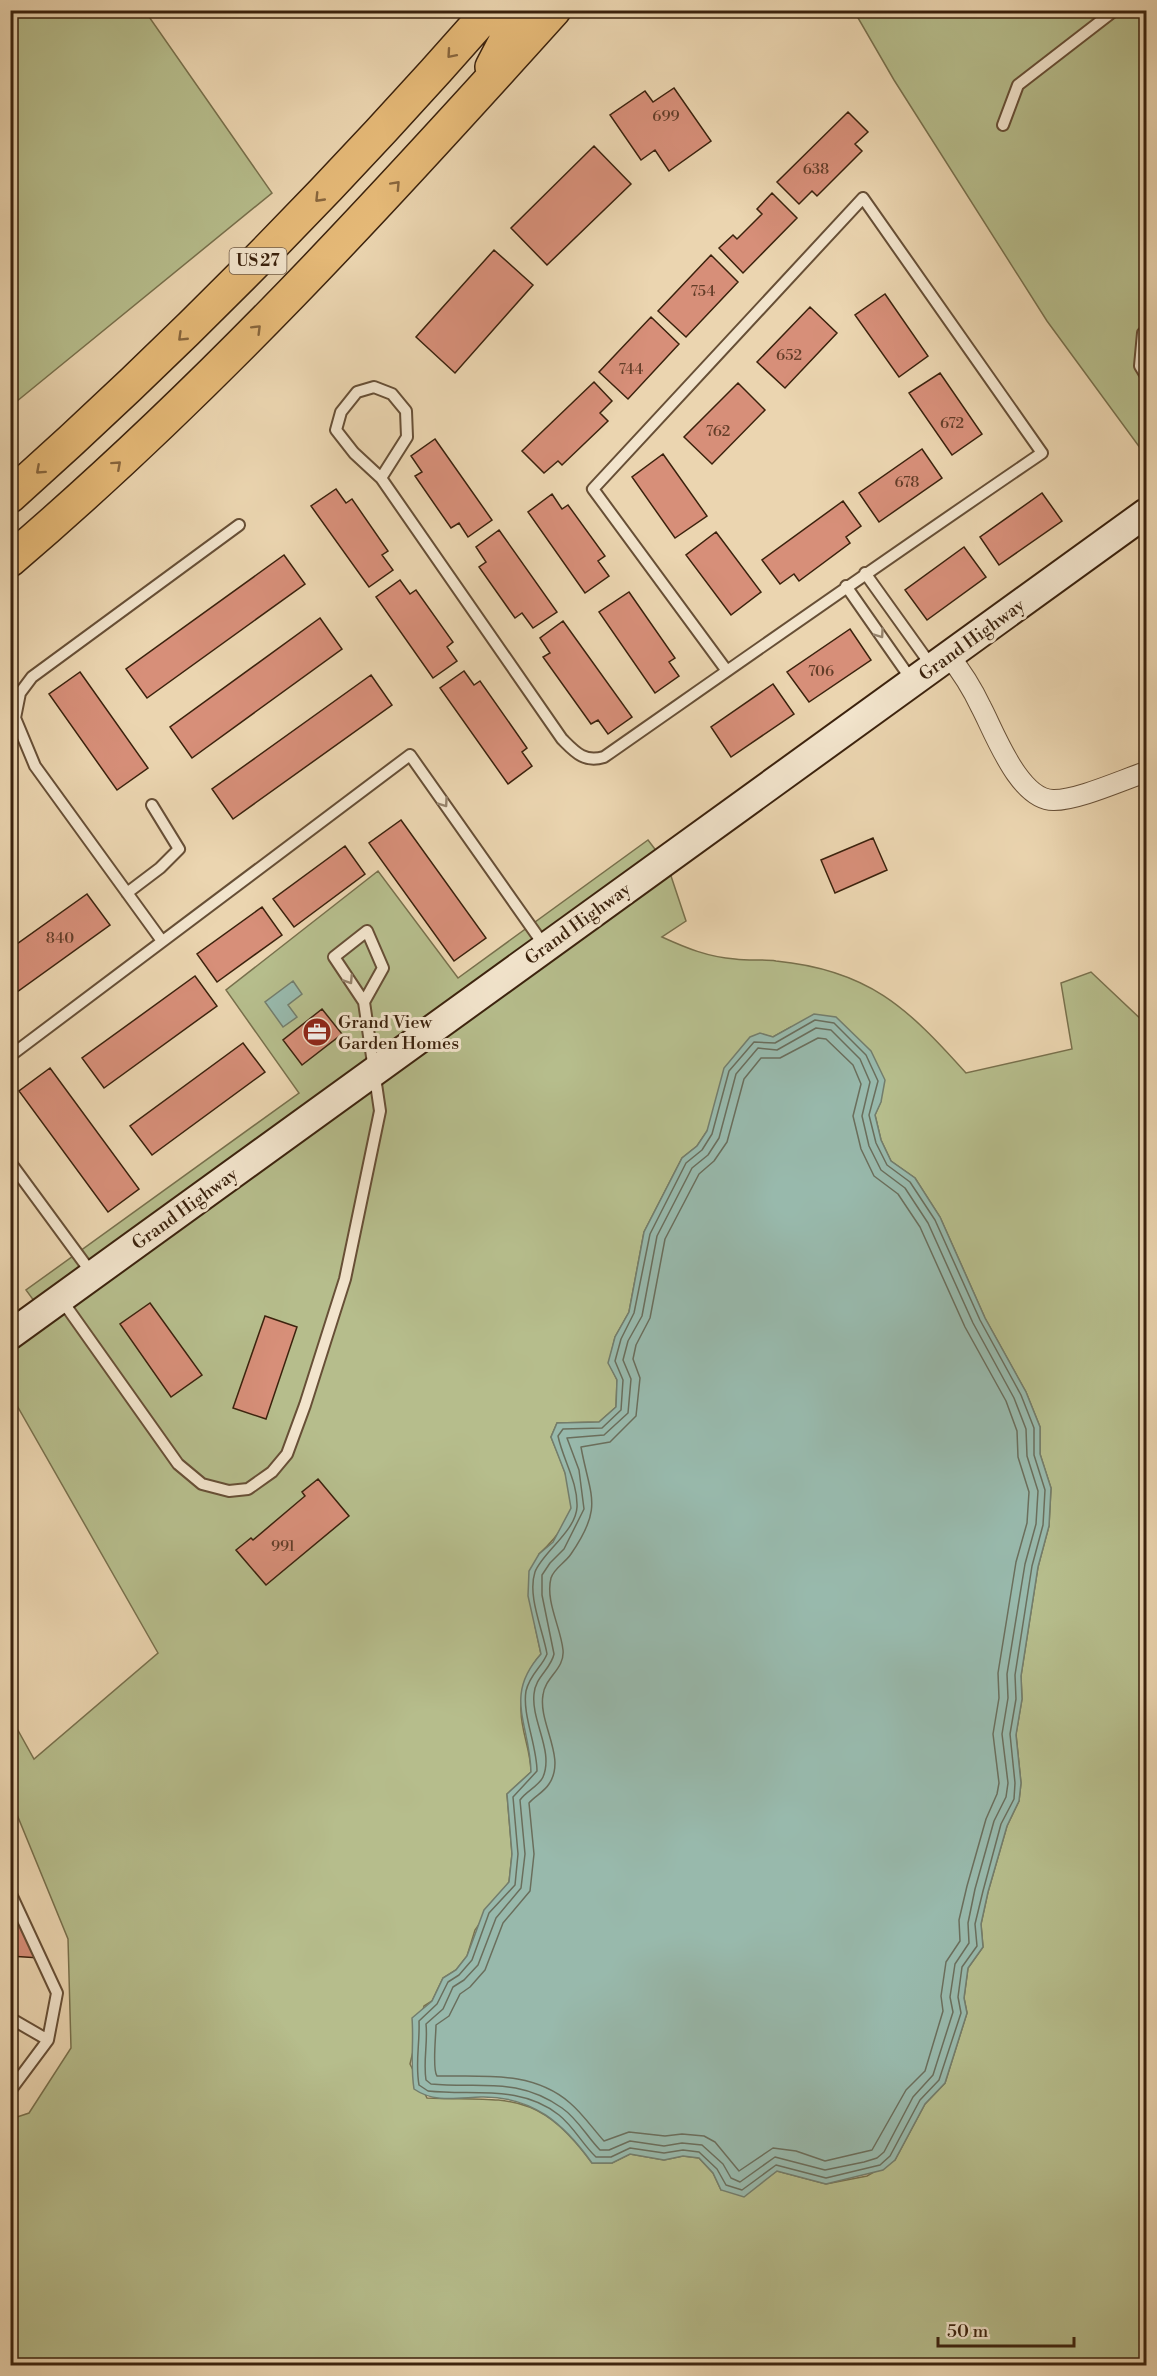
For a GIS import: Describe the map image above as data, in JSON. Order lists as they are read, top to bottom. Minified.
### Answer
{"streets":{"highway":["US 27"],"street":["Grand Highway"]},"places":{"office":["Grand View Garden Homes"]},"house_numbers":["699","638","754","652","744","672","762","678","706","840","991"],"scale_bar":"50 m"}
